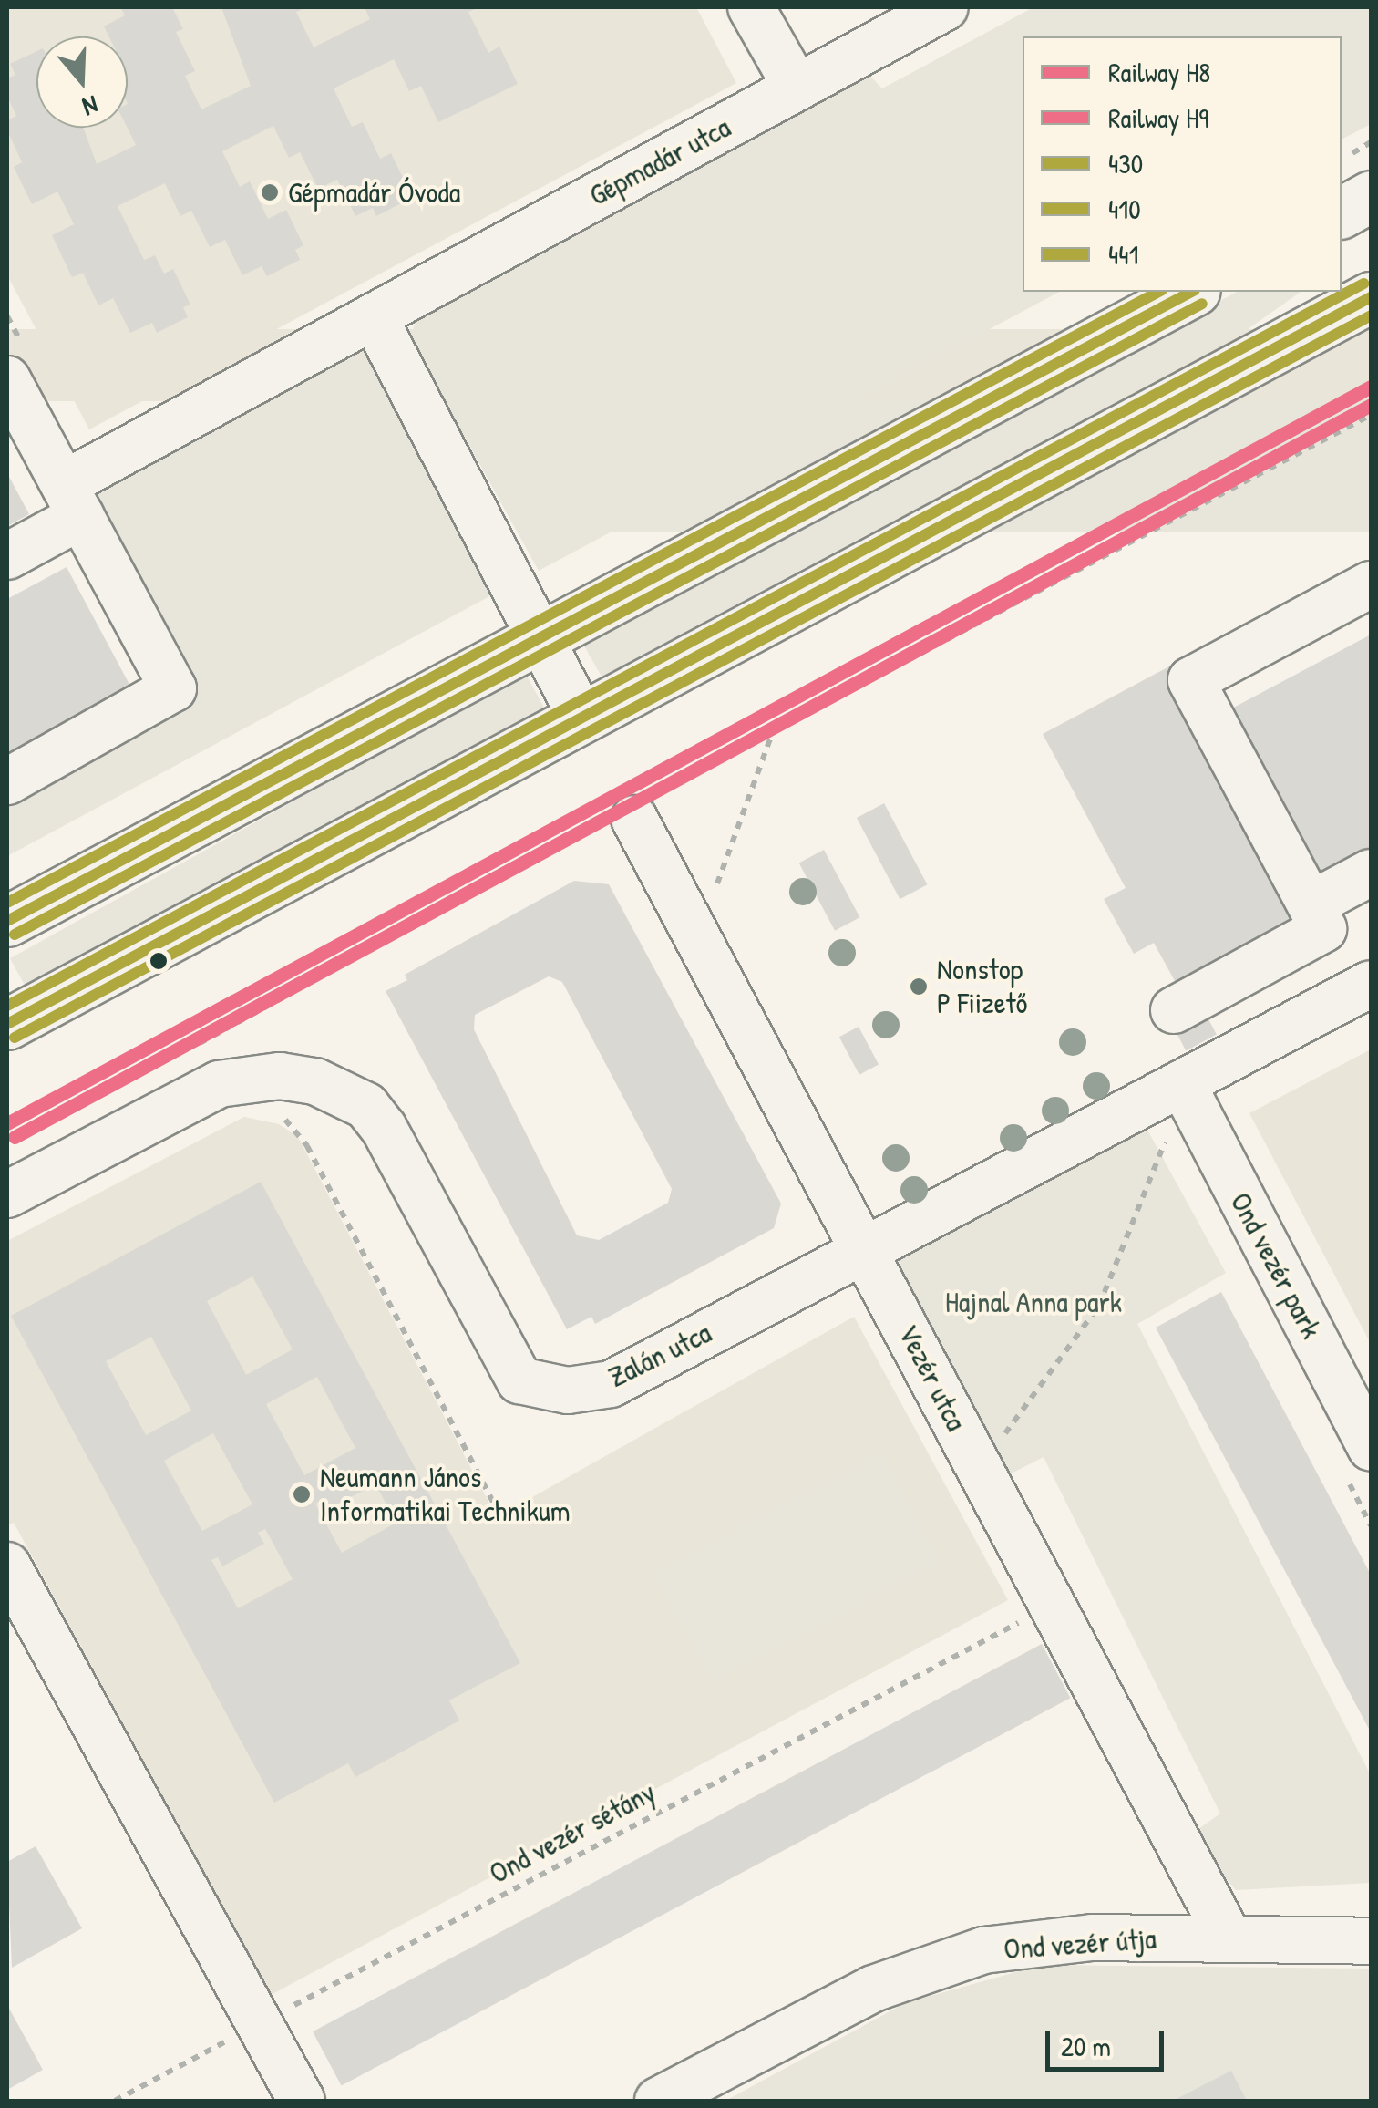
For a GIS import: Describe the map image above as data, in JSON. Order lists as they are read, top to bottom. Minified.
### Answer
{"streets":{"street":["Gépmadár utca","Ond vezér park","Zalán utca","Vezér utca","Ond vezér útja"],"path":["Ond vezér sétány"]},"crossings":[["Ond vezér park","Zalán utca"],["Zalán utca","Vezér utca"],["Vezér utca","Ond vezér sétány"],["Vezér utca","Ond vezér útja"]],"parks":["Hajnal Anna park"],"places":["Gépmadár Óvoda","Nonstop P Fiizető","Neumann János Informatikai Technikum"],"lines":["transit line 441","transit line 430","transit line 410","rail line H8","rail line H9"],"legend":["Railway H8","Railway H9","430","410","441"],"scale_bar":"20 m","north":"bottom"}
